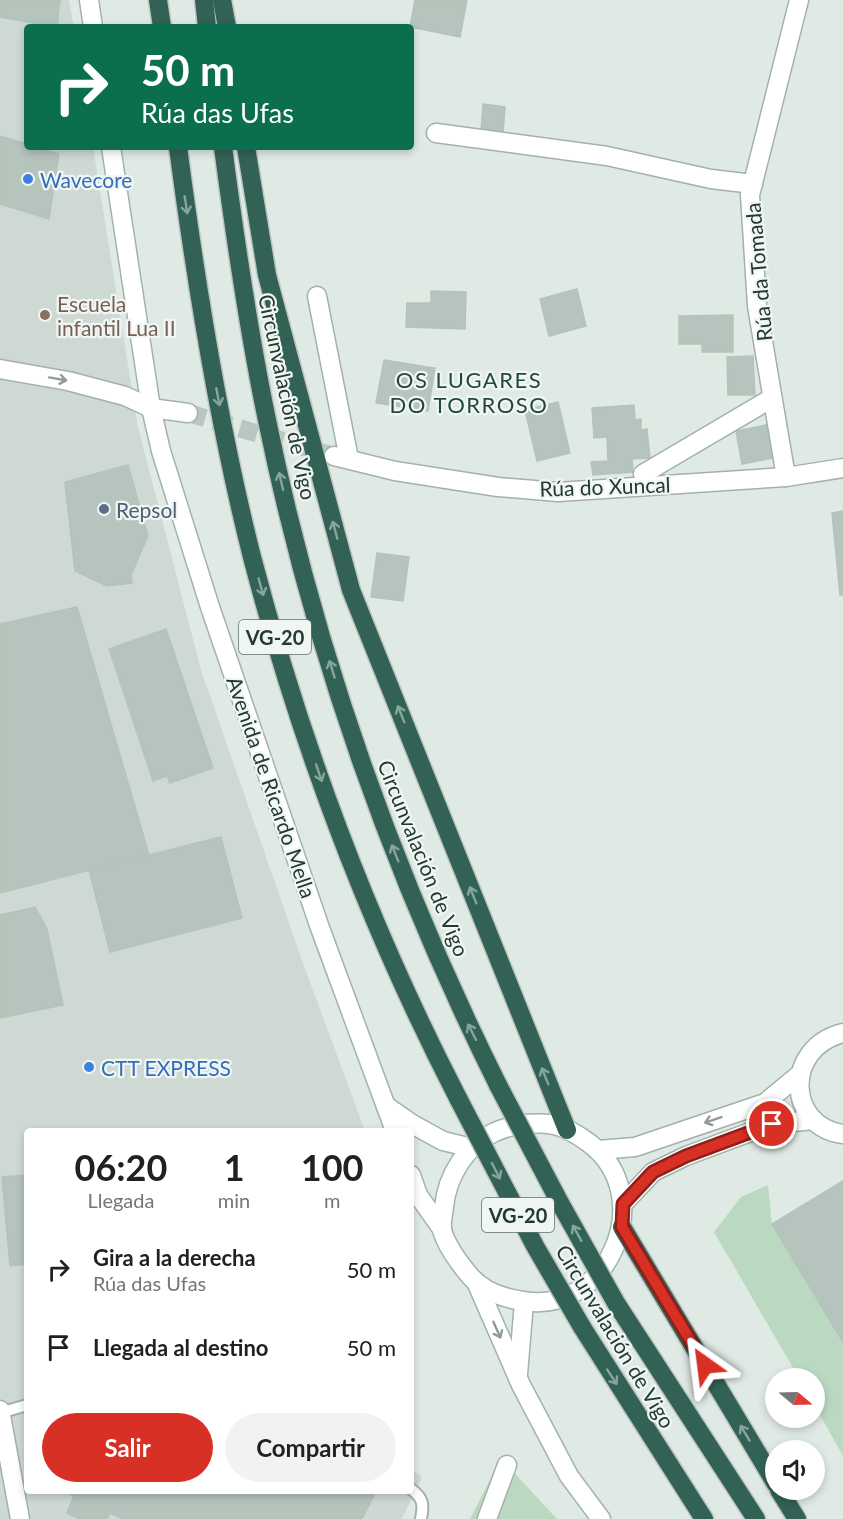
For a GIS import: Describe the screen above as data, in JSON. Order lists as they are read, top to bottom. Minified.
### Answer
{"streets":{"highway":["Circunvalación de Vigo","VG-20"],"street":["Rúa da Tomada","Rúa do Xuncal","Avenida de Ricardo Mella"]},"crossings":[["Rúa da Tomada","Rúa do Xuncal"]],"districts":["OS LUGARES DO TORROSO"],"places":["Wavecore","Escuela infantil Lua II","Repsol","CTT EXPRESS"],"north":"right","page":{"turn":["50 m","Rúa das Ufas"],"eta":["06:20","Llegada","1","min","100","m"],"list":[{"name":"Gira a la derecha","note":"Rúa das Ufas","value":"50 m"},{"name":"Llegada al destino","value":"50 m"}],"buttons":["Salir","Compartir"]}}
